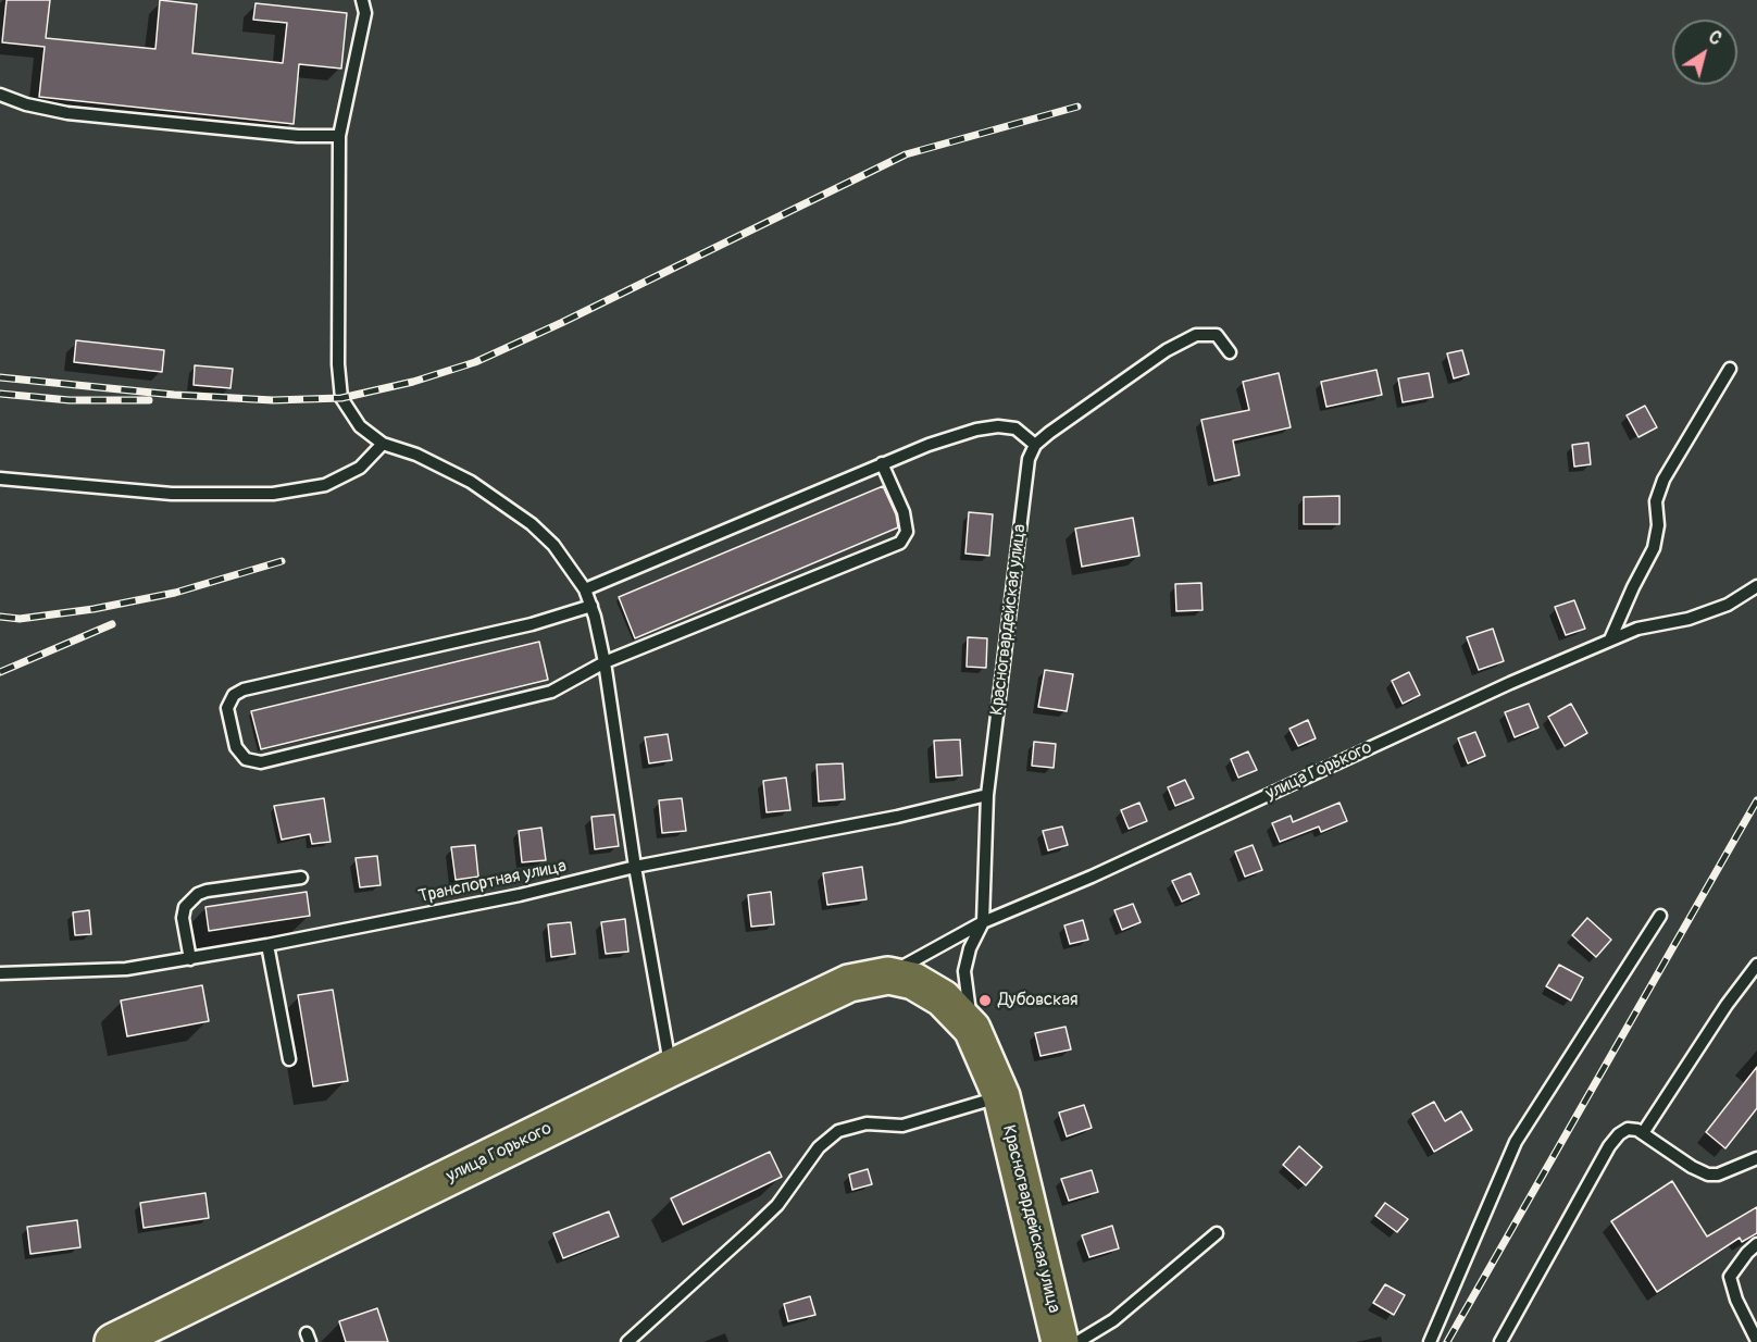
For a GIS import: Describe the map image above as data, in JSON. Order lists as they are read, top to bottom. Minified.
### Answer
{"streets":{"main road":["Красногвардейская улица","улица Горького"],"lane":["Транспортная улица"]},"crossings":[["Красногвардейская улица","улица Горького"],["Красногвардейская улица","Транспортная улица"]],"places":["Дубовская"],"north":"top right"}
